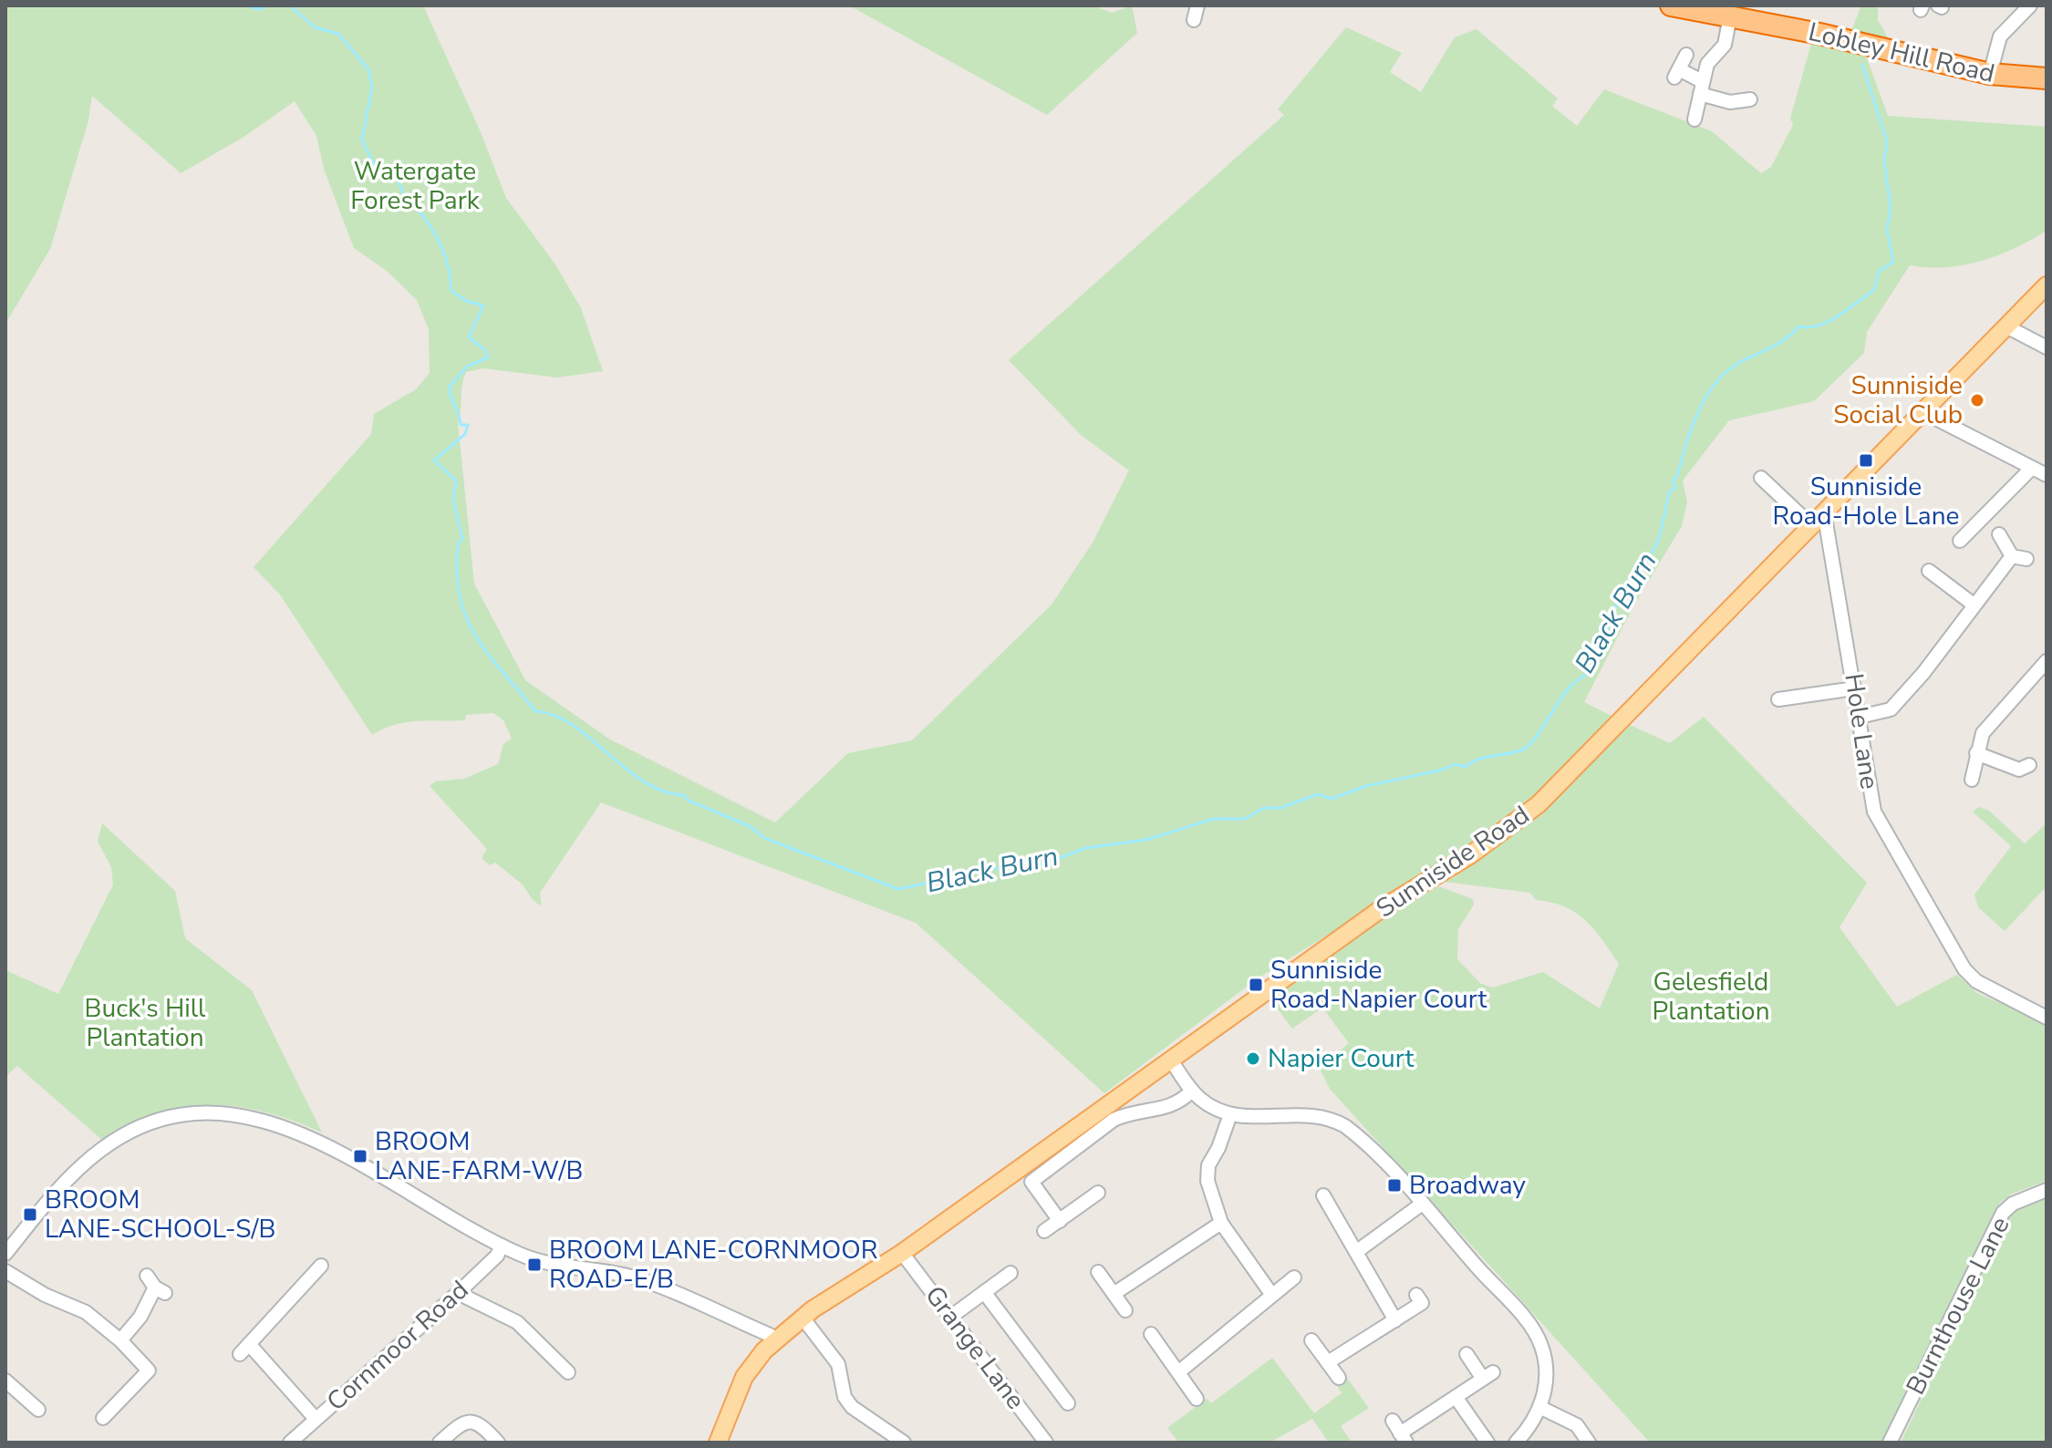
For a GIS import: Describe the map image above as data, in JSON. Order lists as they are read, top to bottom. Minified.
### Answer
{"streets":{"highway":["Lobley Hill Road"],"main road":["Sunniside Road"],"street":["Hole Lane","Burnthouse Lane","Cornmoor Road","Grange Lane"]},"crossings":[["Hole Lane","Sunniside Road"],["Sunniside Road","Grange Lane"]],"water":["Black Burn"],"parks":["Watergate Forest Park","Gelesfield Plantation","Buck's Hill Plantation"],"places":{"other":["Sunniside Social Club","Napier Court"],"transit":["Sunniside Road-Hole Lane","Sunniside Road-Napier Court","BROOM LANE-FARM-W/B","Broadway","BROOM LANE-SCHOOL-S/B","BROOM LANE-CORNMOOR ROAD-E/B"]}}
